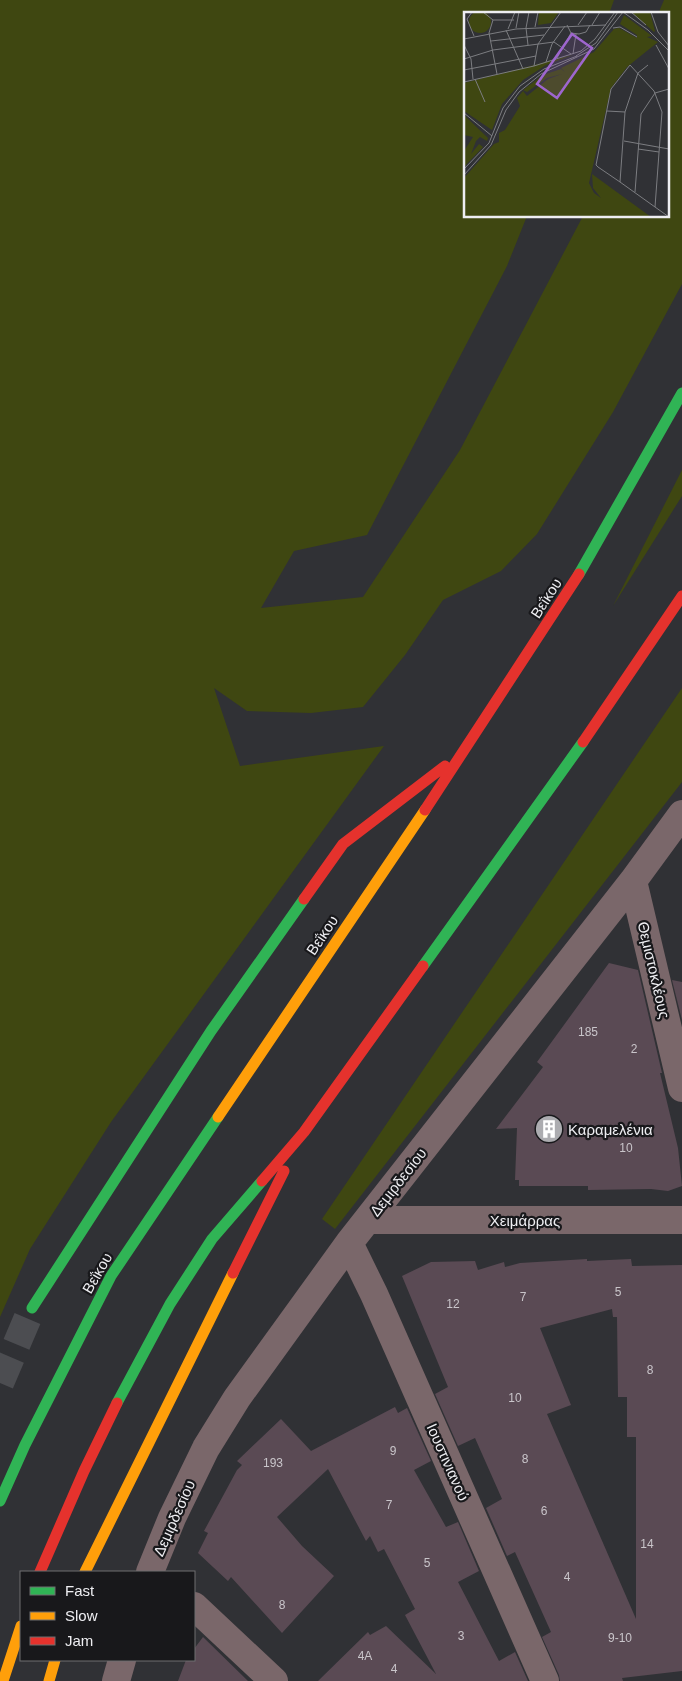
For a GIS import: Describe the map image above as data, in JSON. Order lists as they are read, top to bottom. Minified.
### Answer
{"streets":{"main road":["Βεΐκου"],"street":["Θεμιστοκλέους","Δεμιρδεσίου","Χειμάρρας","Ιουστινιανού"]},"crossings":[["Θεμιστοκλέους","Δεμιρδεσίου"],["Δεμιρδεσίου","Χειμάρρας"],["Δεμιρδεσίου","Ιουστινιανού"]],"places":{"building":["Καραμελένια"]},"house_numbers":["185","2","10","5","7","12","8","10","9","8","193","7","6","14","5","4","8","3","9-10","4Α","4"],"legend":["Fast","Slow","Jam"]}
